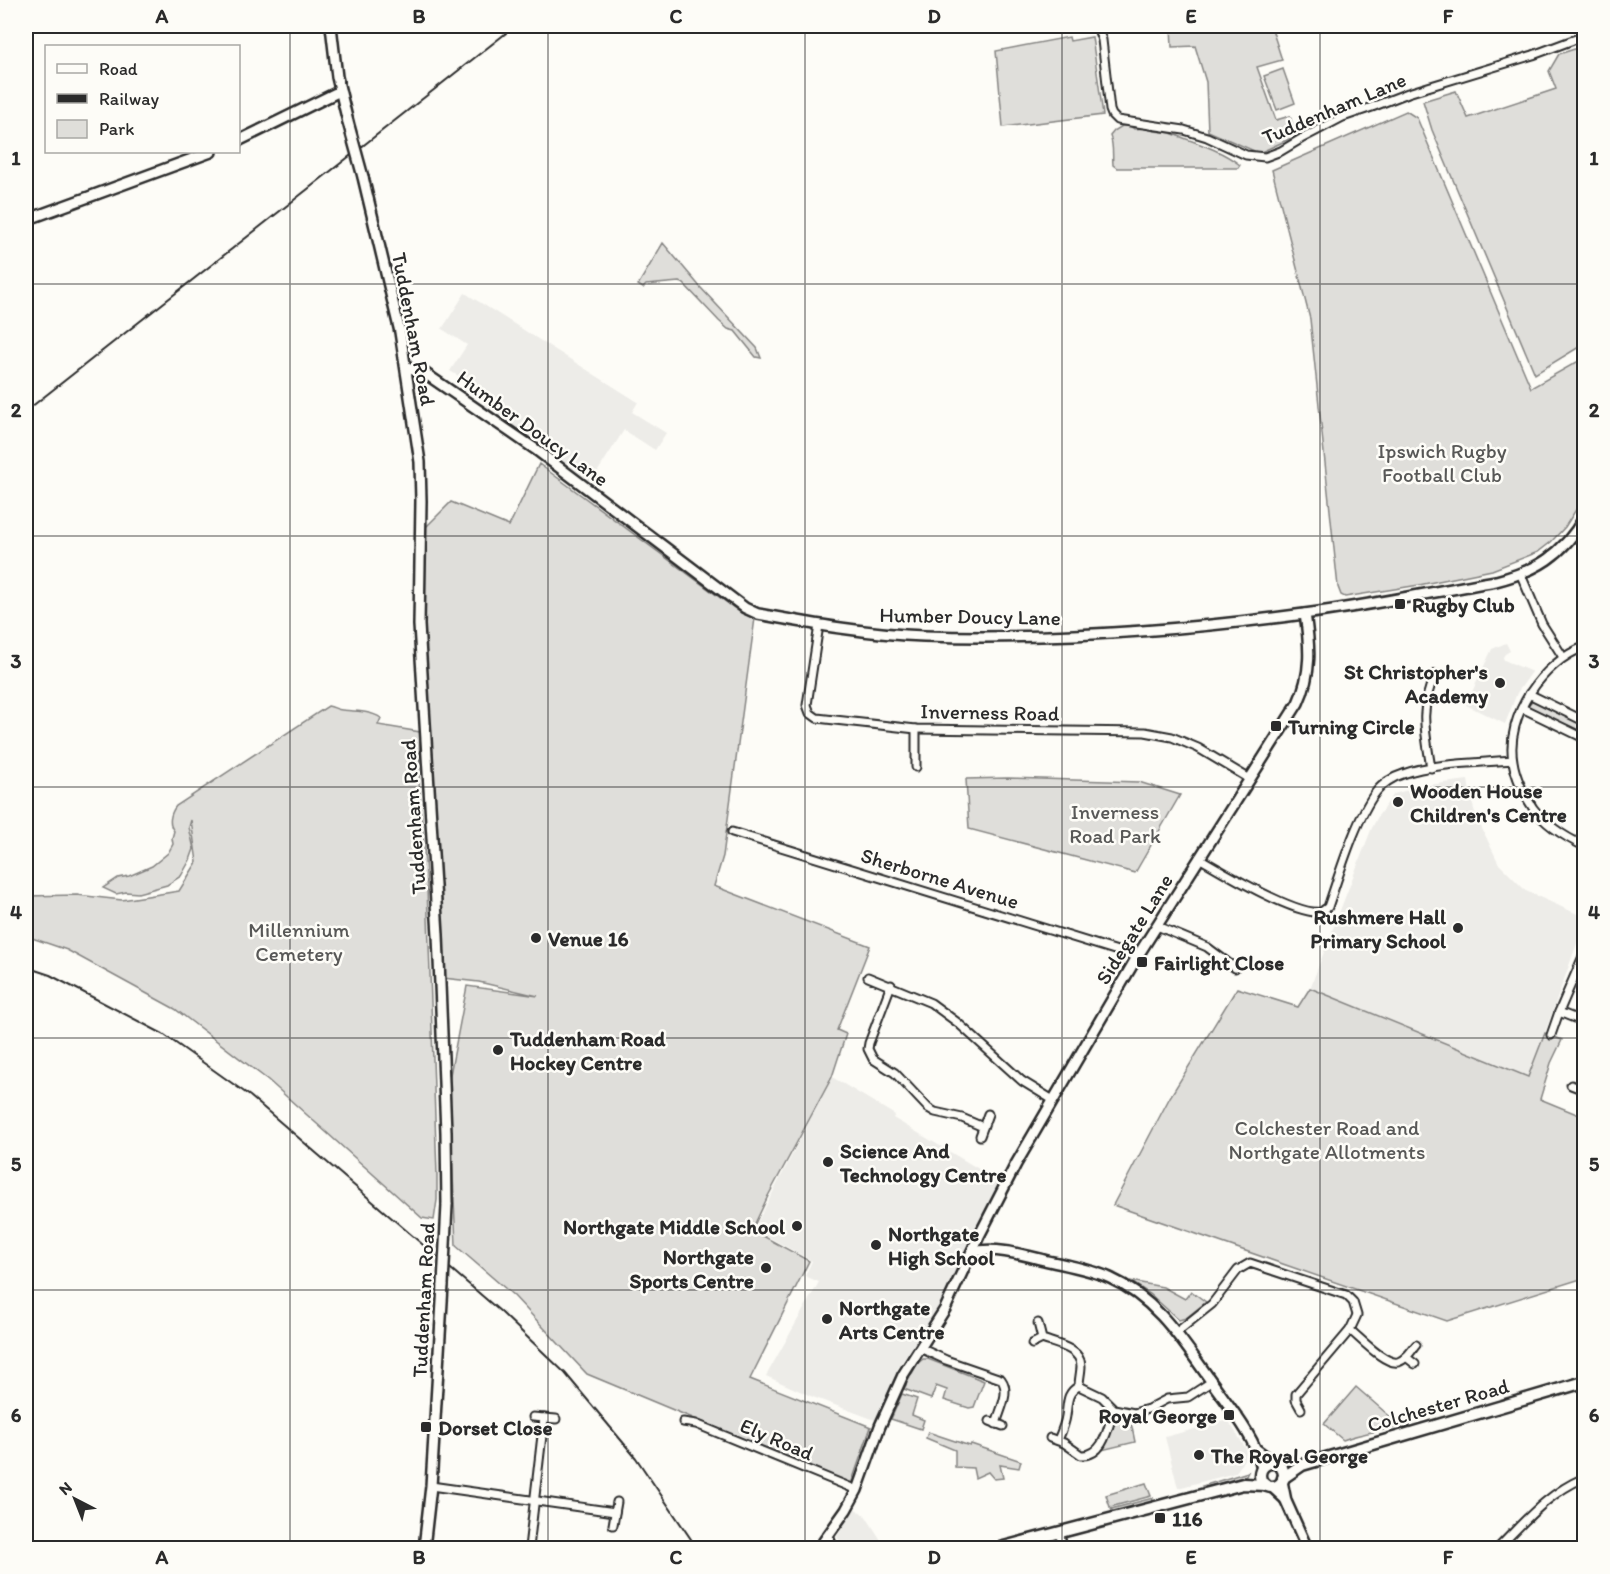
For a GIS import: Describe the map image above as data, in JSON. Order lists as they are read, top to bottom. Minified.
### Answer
{"streets":{"main road":["Colchester Road"],"street":["Tuddenham Lane","Tuddenham Road","Humber Doucy Lane","Inverness Road","Sherborne Avenue","Sidegate Lane","Ely Road"]},"crossings":[["Tuddenham Road","Humber Doucy Lane"],["Humber Doucy Lane","Inverness Road"],["Humber Doucy Lane","Sidegate Lane"],["Inverness Road","Sidegate Lane"],["Sherborne Avenue","Sidegate Lane"],["Sidegate Lane","Ely Road"]],"parks":["Ipswich Rugby Football Club","Inverness Road Park","Millennium Cemetery","Colchester Road and Northgate Allotments"],"places":{"transit":["Rugby Club","Turning Circle","Fairlight Close","Royal George","Dorset Close","116"],"other":["St Christopher's Academy","Wooden House Children's Centre","Rushmere Hall Primary School","Venue 16","Tuddenham Road Hockey Centre","Science And Technology Centre","Northgate Middle School","Northgate High School","Northgate Sports Centre","Northgate Arts Centre","The Royal George"]},"legend":["Road","Railway","Park"],"north":"top left","grid":{"columns":["A","B","C","D","E","F"],"rows":["1","2","3","4","5","6"]}}
